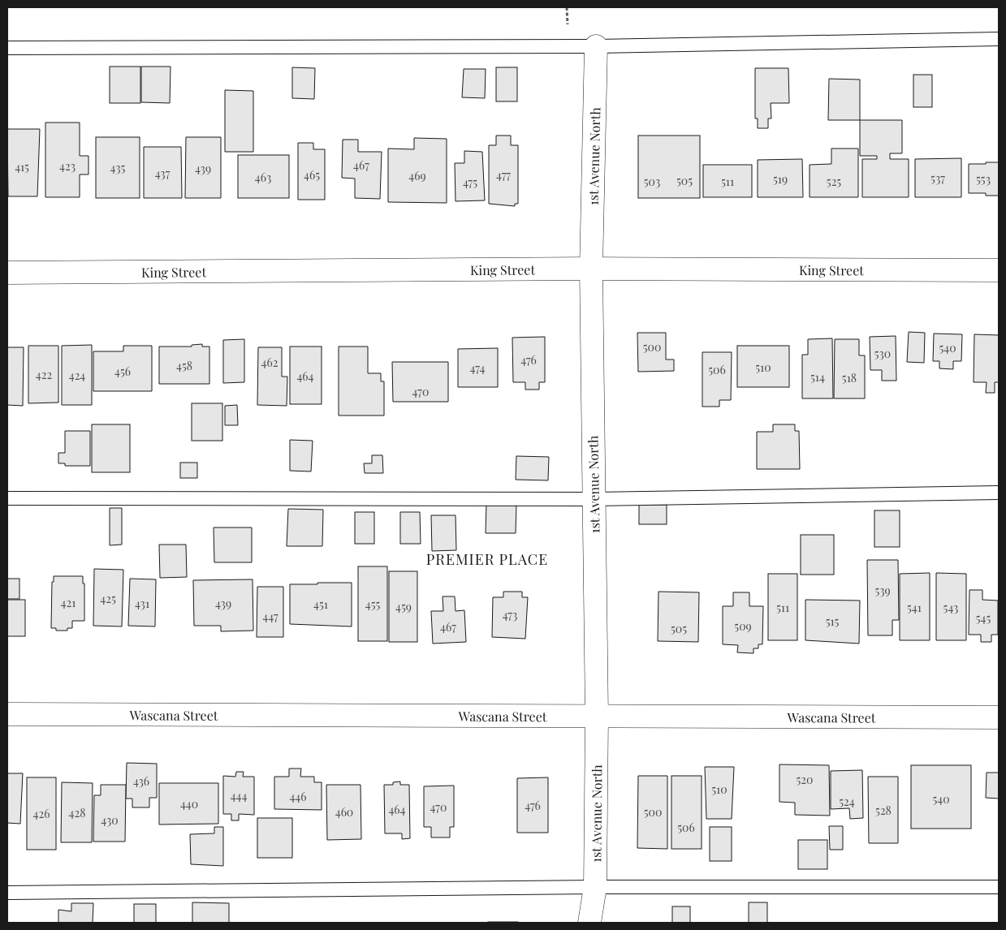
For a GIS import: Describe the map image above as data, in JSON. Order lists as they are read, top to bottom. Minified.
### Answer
{"streets":{"street":["1st Avenue North","King Street","Wascana Street"]},"crossings":[["1st Avenue North","King Street"],["1st Avenue North","Wascana Street"]],"districts":["PREMIER PLACE"],"house_numbers":["467","423","415","435","439","437","465","477","469","463","537","519","553","505","503","511","525","475","500","540","530","476","462","458","510","474","506","456","422","424","464","514","518","470","539","425","421","431","439","451","455","459","511","541","543","473","447","545","515","509","467","505","520","436","510","444","446","540","524","440","476","470","464","528","460","500","428","426","430","506"]}
